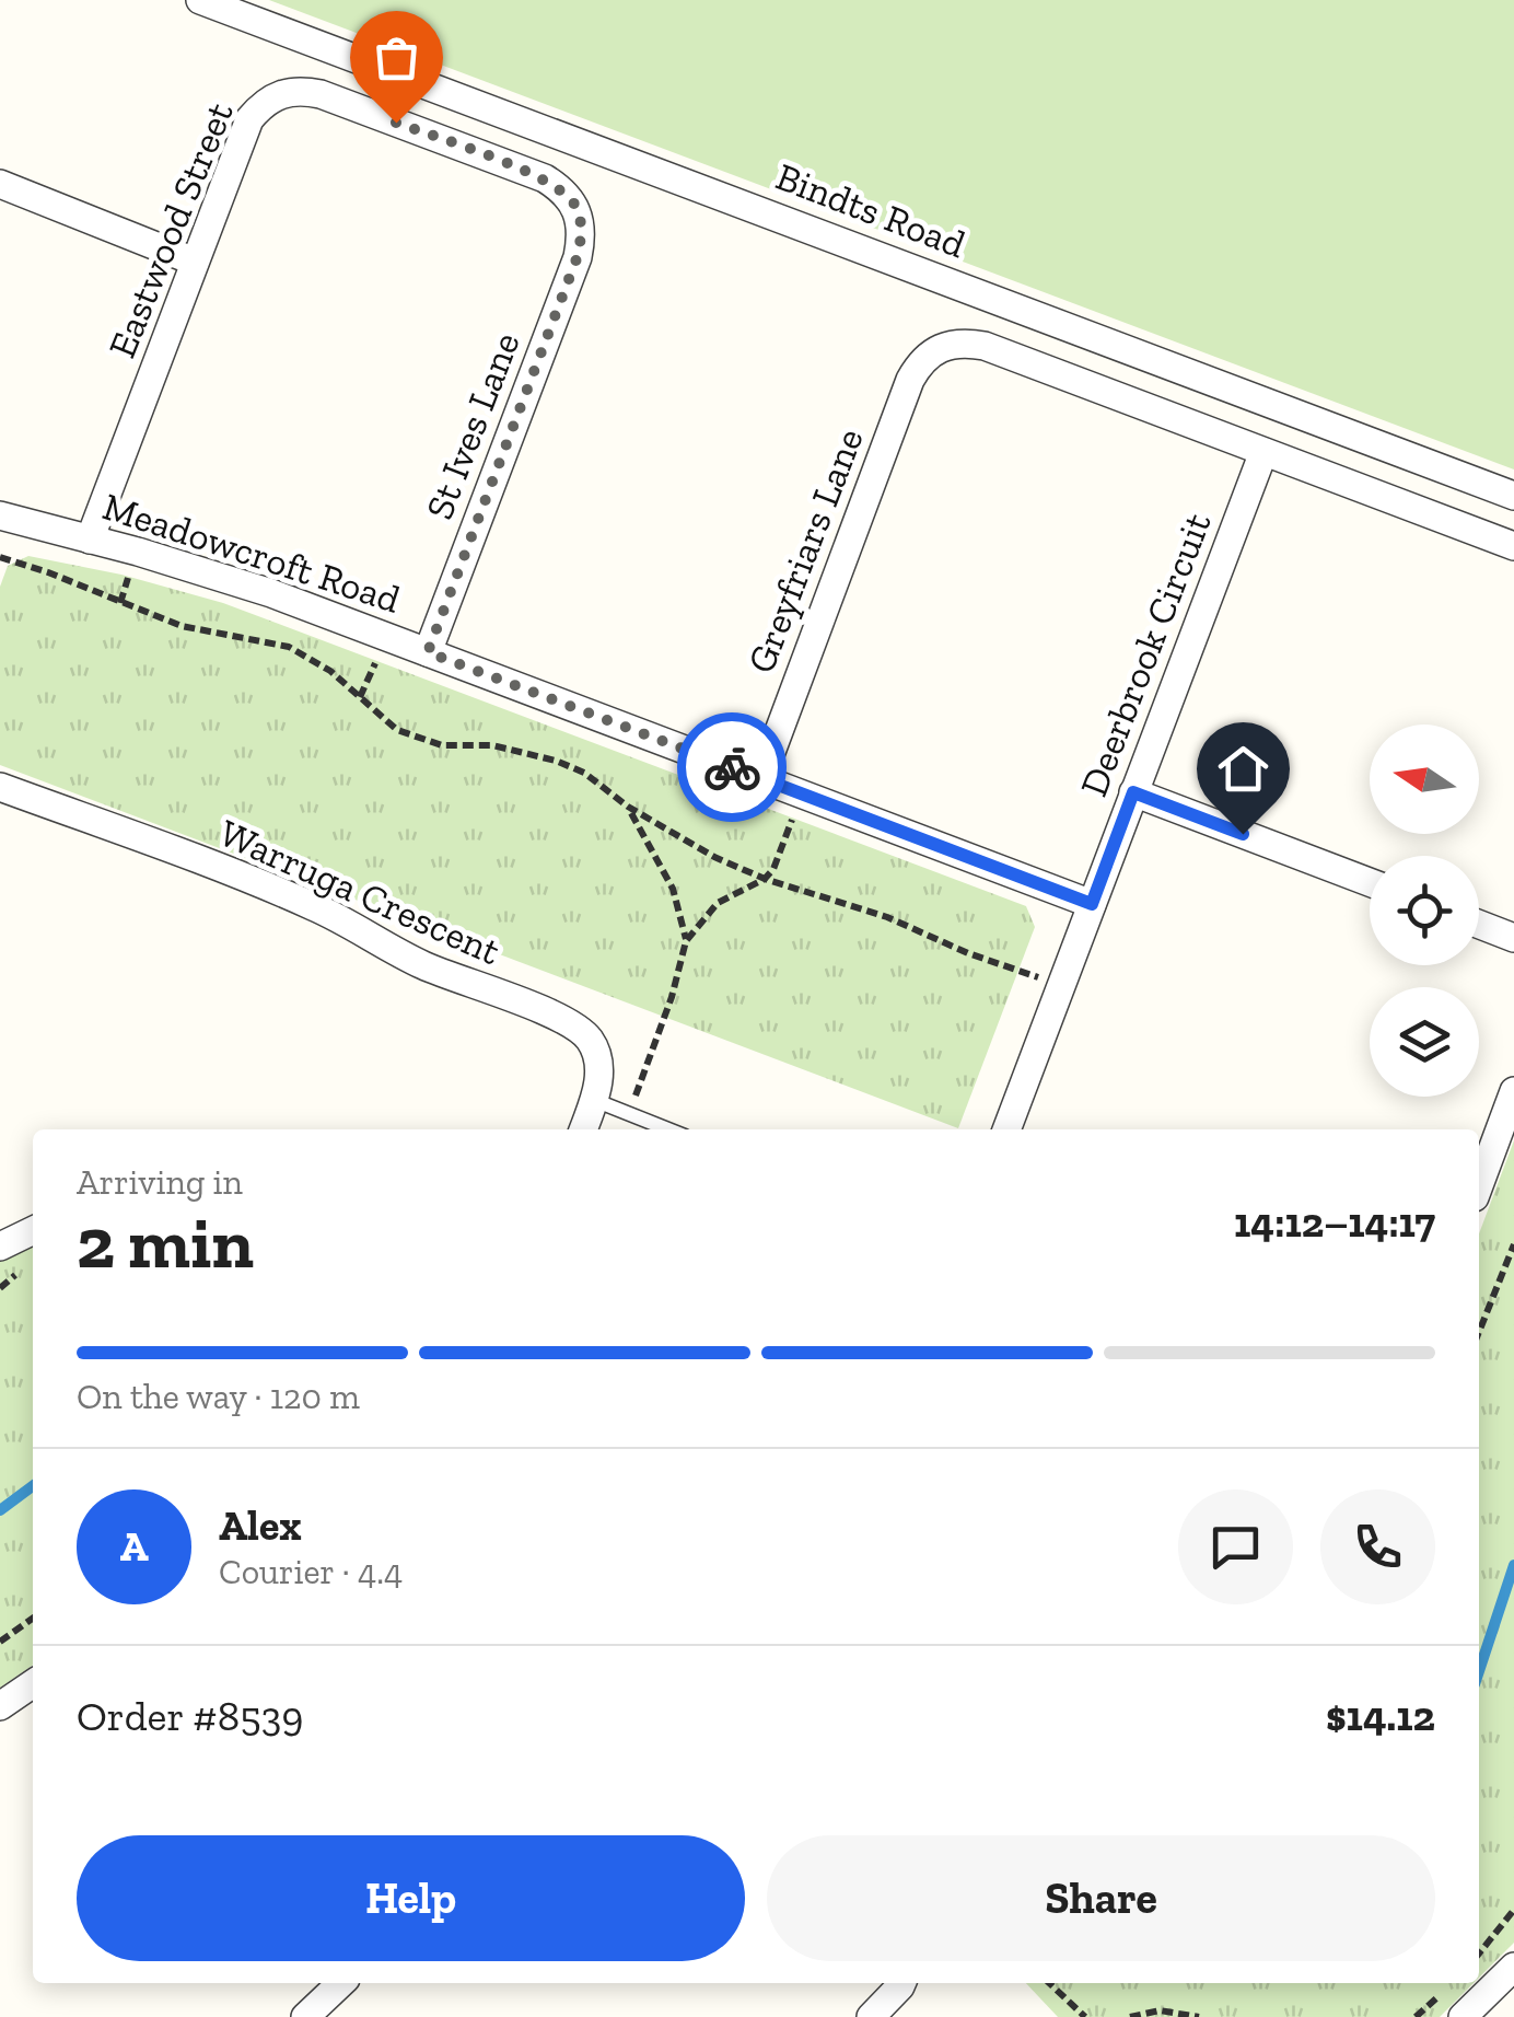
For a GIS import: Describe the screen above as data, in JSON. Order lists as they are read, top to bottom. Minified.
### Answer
{"streets":{"street":["Bindts Road","Eastwood Street","St Ives Lane","Greyfriars Lane","Meadowcroft Road","Deerbrook Circuit","Warruga Crescent"]},"crossings":[["Eastwood Street","St Ives Lane"],["Eastwood Street","Meadowcroft Road"],["St Ives Lane","Meadowcroft Road"],["Greyfriars Lane","Meadowcroft Road"],["Greyfriars Lane","Deerbrook Circuit"],["Meadowcroft Road","Deerbrook Circuit"]],"north":"left","page":{"heading":["2 min","Arriving in","14:12–14:17"],"panel":["Alex","Courier · 4.4","Order #8539","$14.12"],"bar":"On the way · 120 m","round":"A","buttons":["Help","Share"]}}
